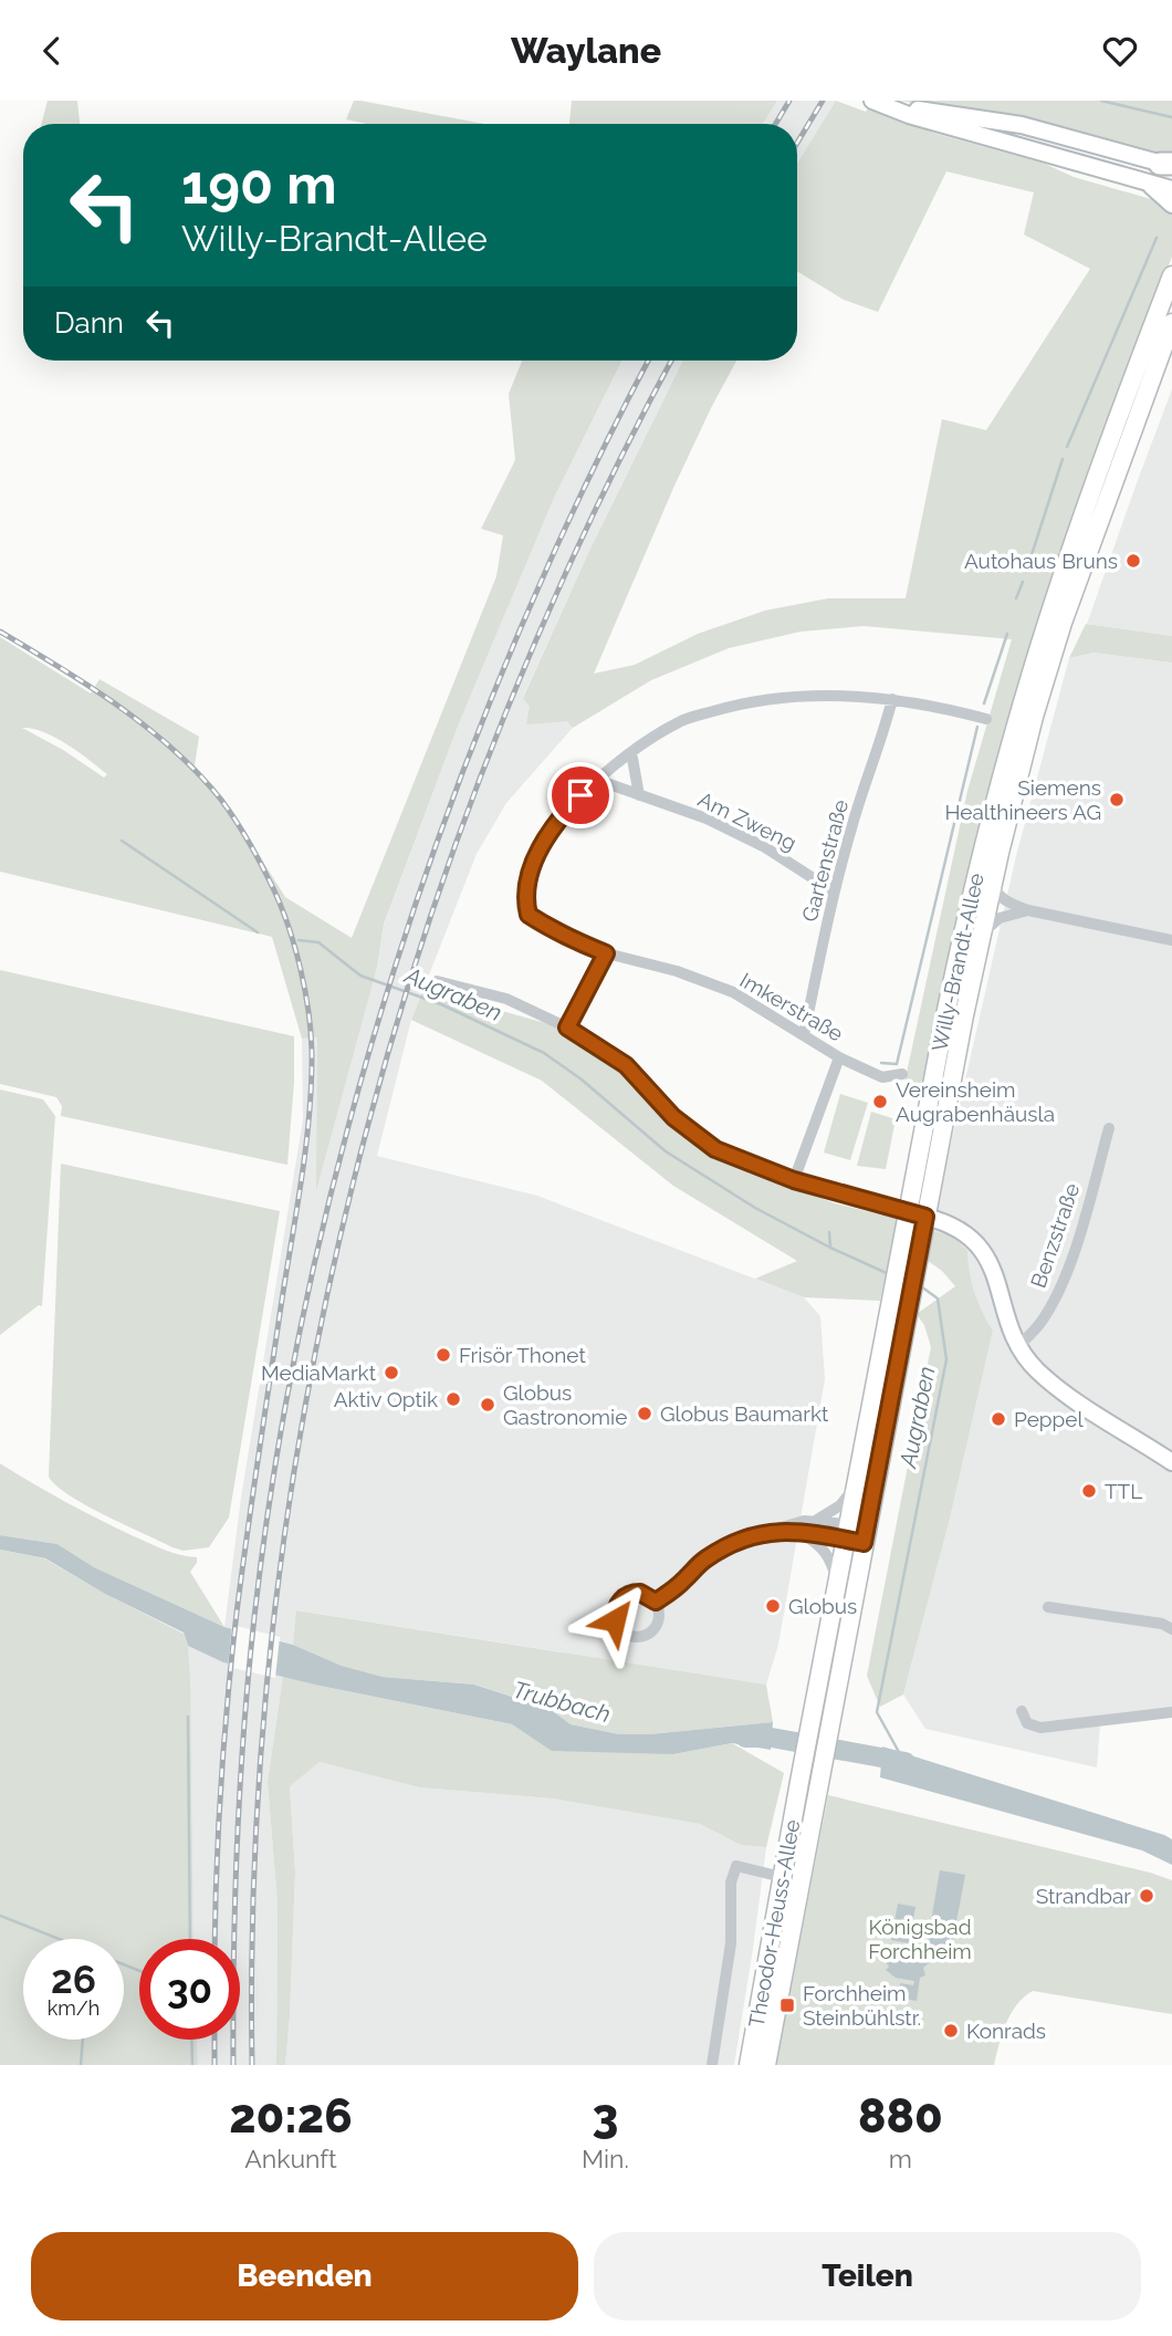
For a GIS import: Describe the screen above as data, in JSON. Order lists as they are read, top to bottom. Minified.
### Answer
{"streets":{"main road":["Willy-Brandt-Allee","Theodor-Heuss-Allee"],"street":["Am Zweng","Gartenstraße","Imkerstraße","Benzstraße"]},"crossings":[["Am Zweng","Gartenstraße"],["Am Zweng","Imkerstraße"],["Gartenstraße","Imkerstraße"],["Willy-Brandt-Allee","Theodor-Heuss-Allee"]],"water":["Augraben","Trubbach"],"parks":["Königsbad Forchheim"],"places":{"other":["Autohaus Bruns","Siemens Healthineers AG","Vereinsheim Augrabenhäusla","Frisör Thonet","MediaMarkt","Aktiv Optik","Globus Gastronomie","Globus Baumarkt","Peppel","TTL","Globus","Strandbar","Konrads"],"transit":["Forchheim Steinbühlstr."]},"page":{"header":"Waylane","turn":["190 m","Willy-Brandt-Allee"],"then":"Dann","speed":"26 km/h","limit":"30","eta":["20:26","Ankunft","3","Min.","880","m"],"buttons":["Beenden","Teilen"]}}
